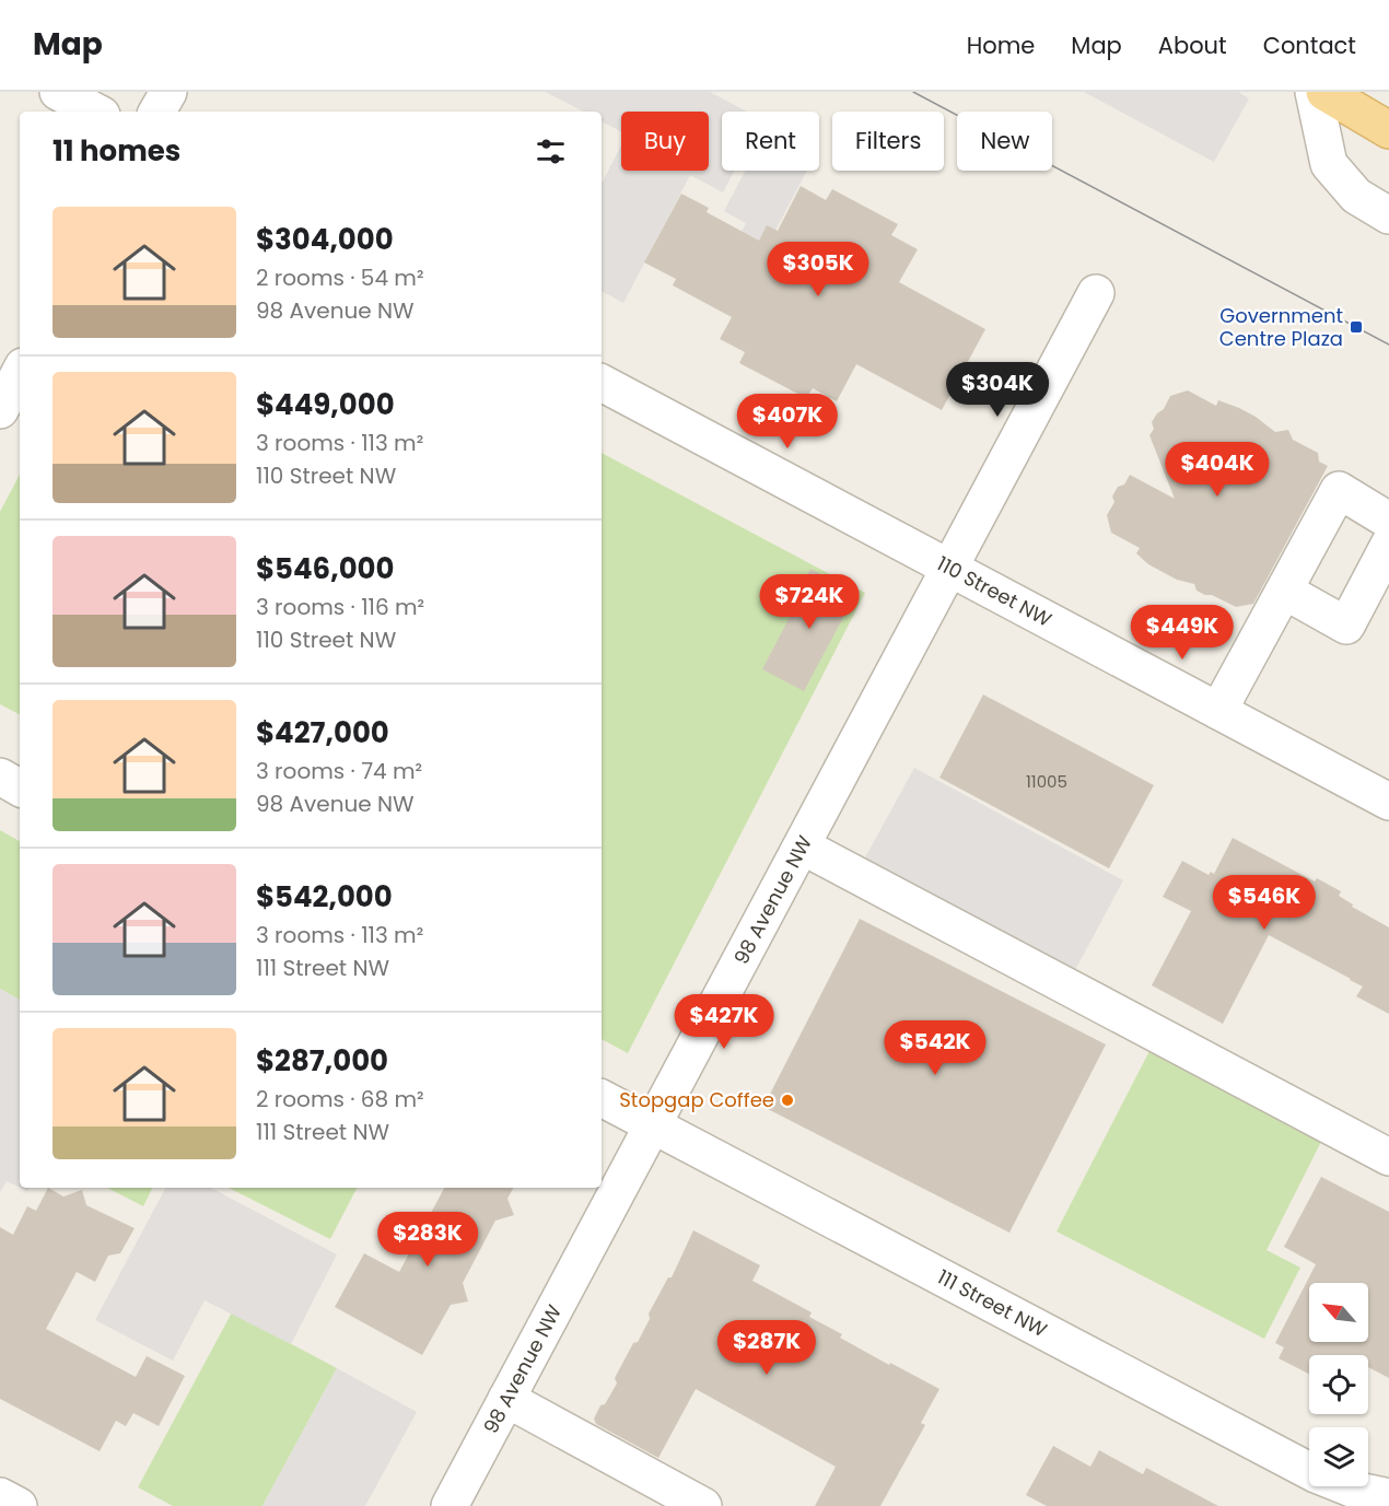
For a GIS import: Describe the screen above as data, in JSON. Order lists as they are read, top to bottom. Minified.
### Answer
{"streets":{"street":["110 Street NW","98 Avenue NW","111 Street NW"]},"crossings":[["110 Street NW","98 Avenue NW"],["98 Avenue NW","111 Street NW"]],"places":{"transit":["Government Centre Plaza"],"other":["Stopgap Coffee"]},"house_numbers":["11005"],"north":"top left","page":{"header":"Map","nav":["Home","Map","About","Contact"],"chip":["Buy","Rent","Filters","New"],"heading":"11 homes","list":[{"name":"$304,000","note":"2 rooms · 54 m² · 98 Avenue NW"},{"name":"$449,000","note":"3 rooms · 113 m² · 110 Street NW"},{"name":"$546,000","note":"3 rooms · 116 m² · 110 Street NW"},{"name":"$427,000","note":"3 rooms · 74 m² · 98 Avenue NW"},{"name":"$542,000","note":"3 rooms · 113 m² · 111 Street NW"},{"name":"$287,000","note":"2 rooms · 68 m² · 111 Street NW"}],"price":["$305K","$304K","$407K","$404K","$724K","$449K","$546K","$427K","$542K","$283K","$287K"]}}
